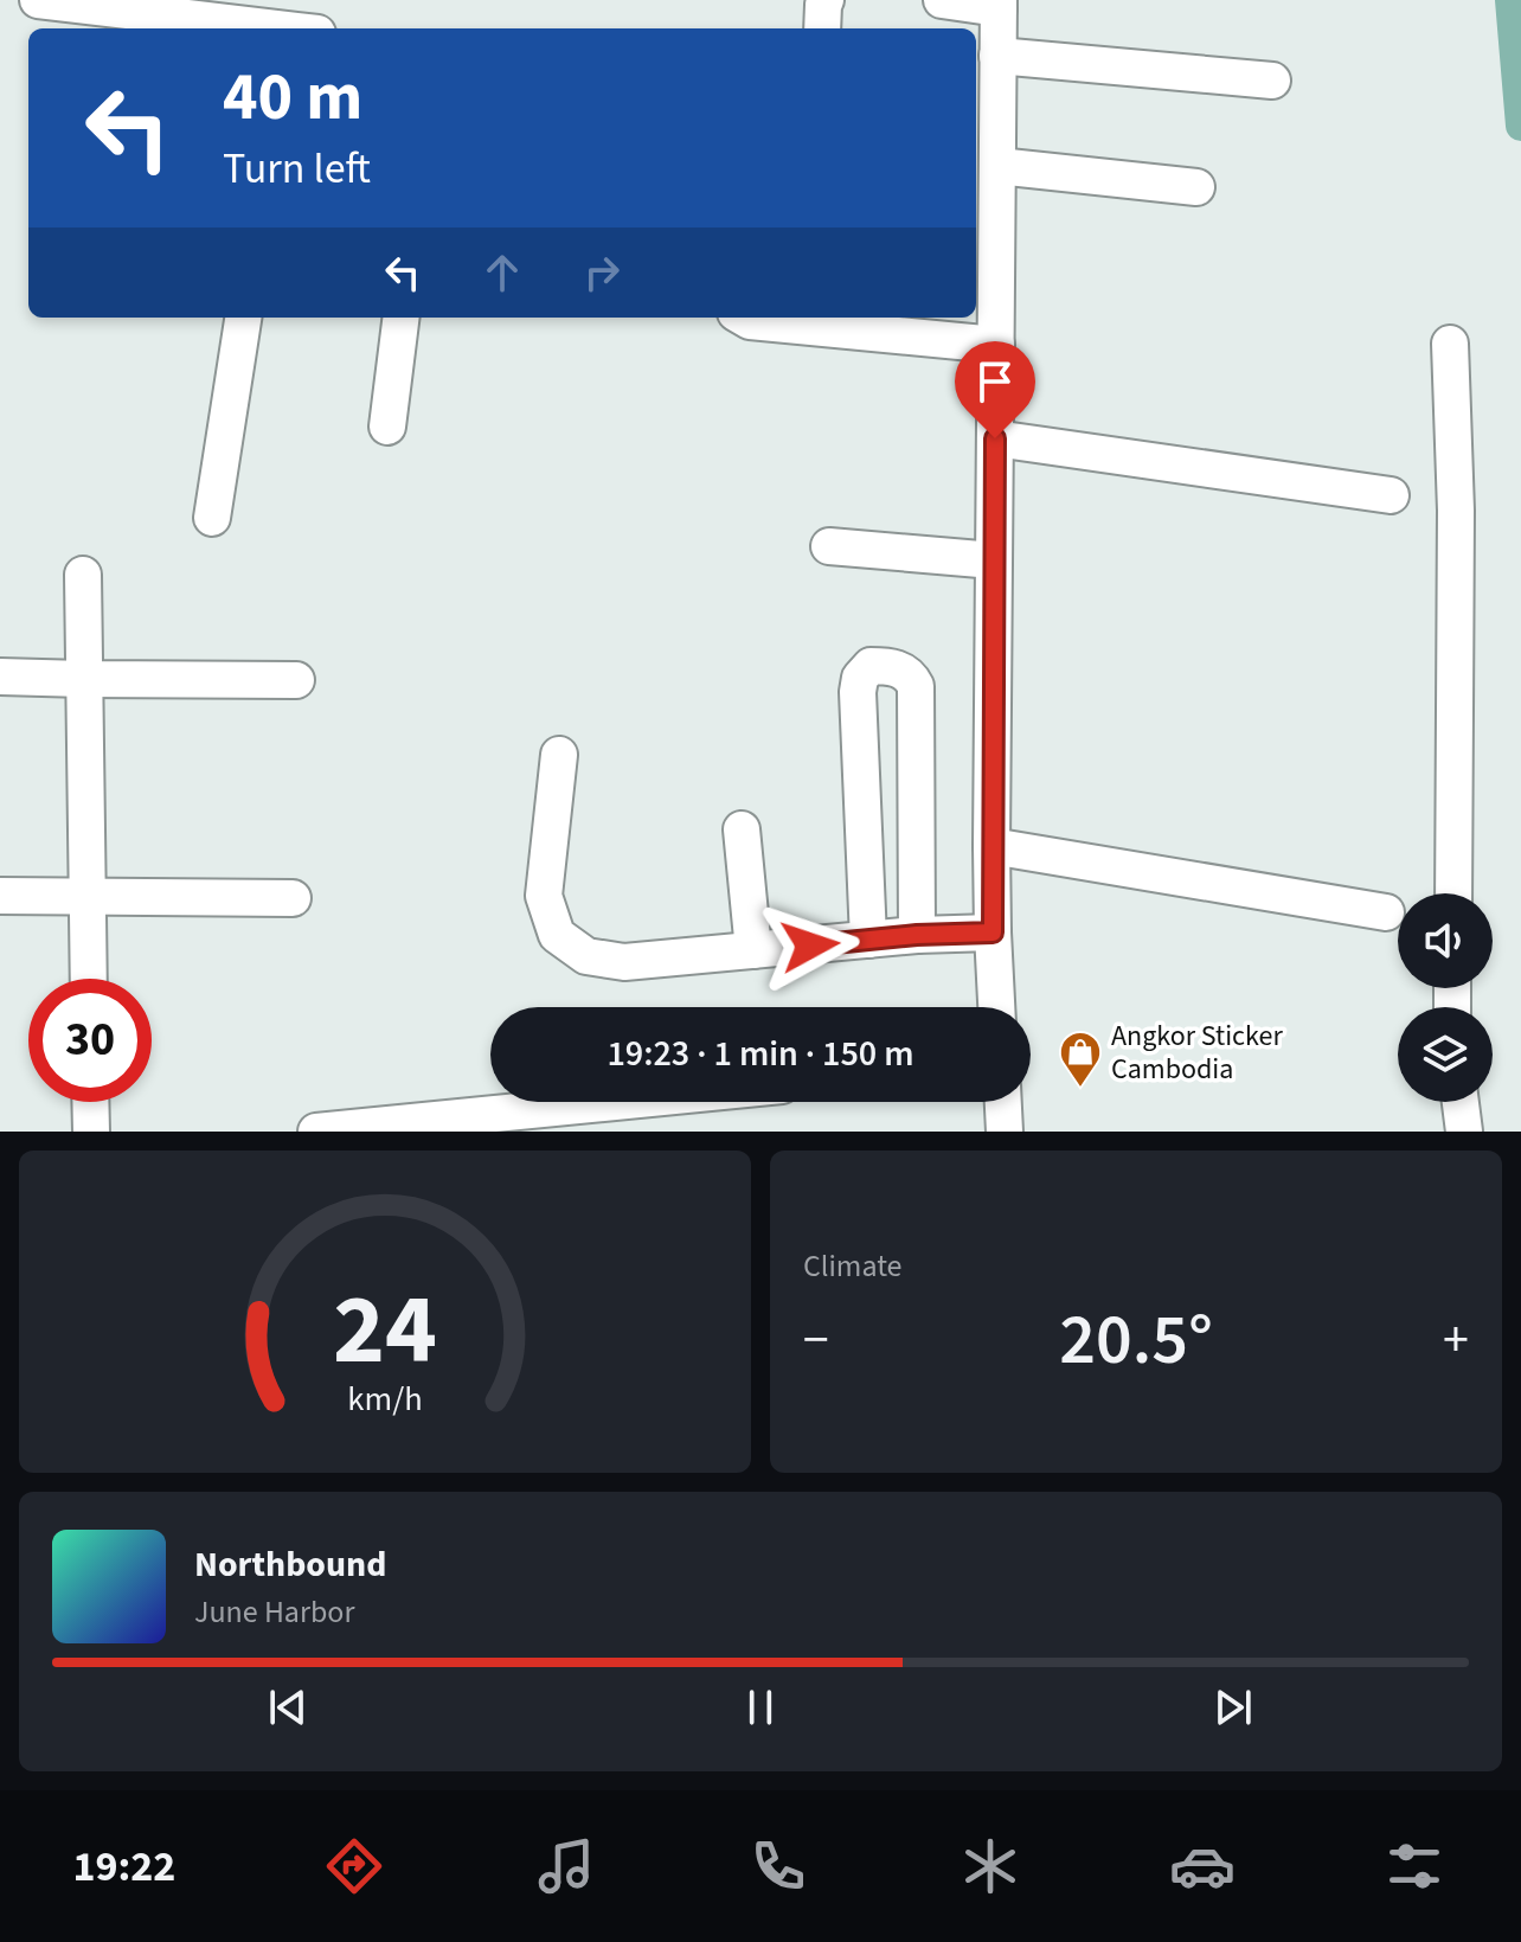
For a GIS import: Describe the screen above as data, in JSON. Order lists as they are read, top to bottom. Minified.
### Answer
{"places":{"shop":["Angkor Sticker Cambodia"]},"page":{"turn":["40 m","Turn left"],"limit":"30","trip":"19:23 · 1 min · 150 m","tile":"Climate","heat":["−","20.5°","+"],"song":["Northbound","June Harbor"],"tabs":"19:22","gauge":["24","km/h"]}}
